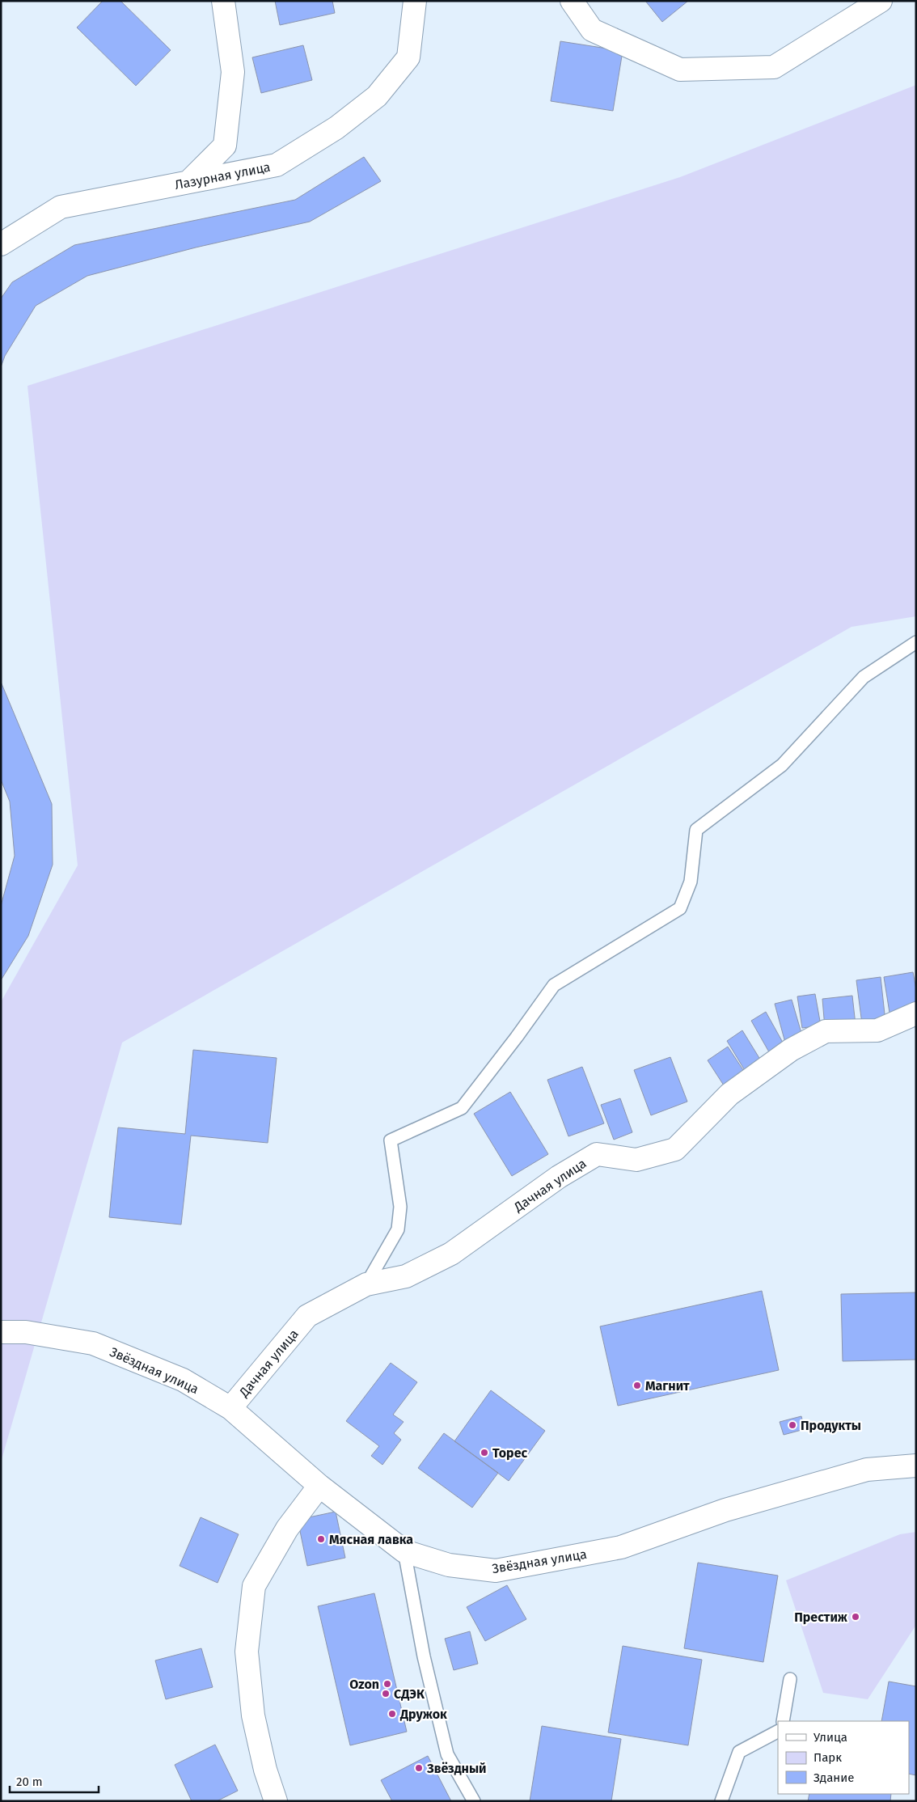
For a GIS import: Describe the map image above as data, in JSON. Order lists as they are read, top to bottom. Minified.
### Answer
{"streets":{"street":["Лазурная улица","Дачная улица","Звёздная улица"]},"crossings":[["Дачная улица","Звёздная улица"]],"places":["Магнит","Продукты","Торес","Мясная лавка","Престиж","Ozon","СДЭК","Дружок","Звёздный"],"legend":["Улица","Парк","Здание"],"scale_bar":"20 m"}
